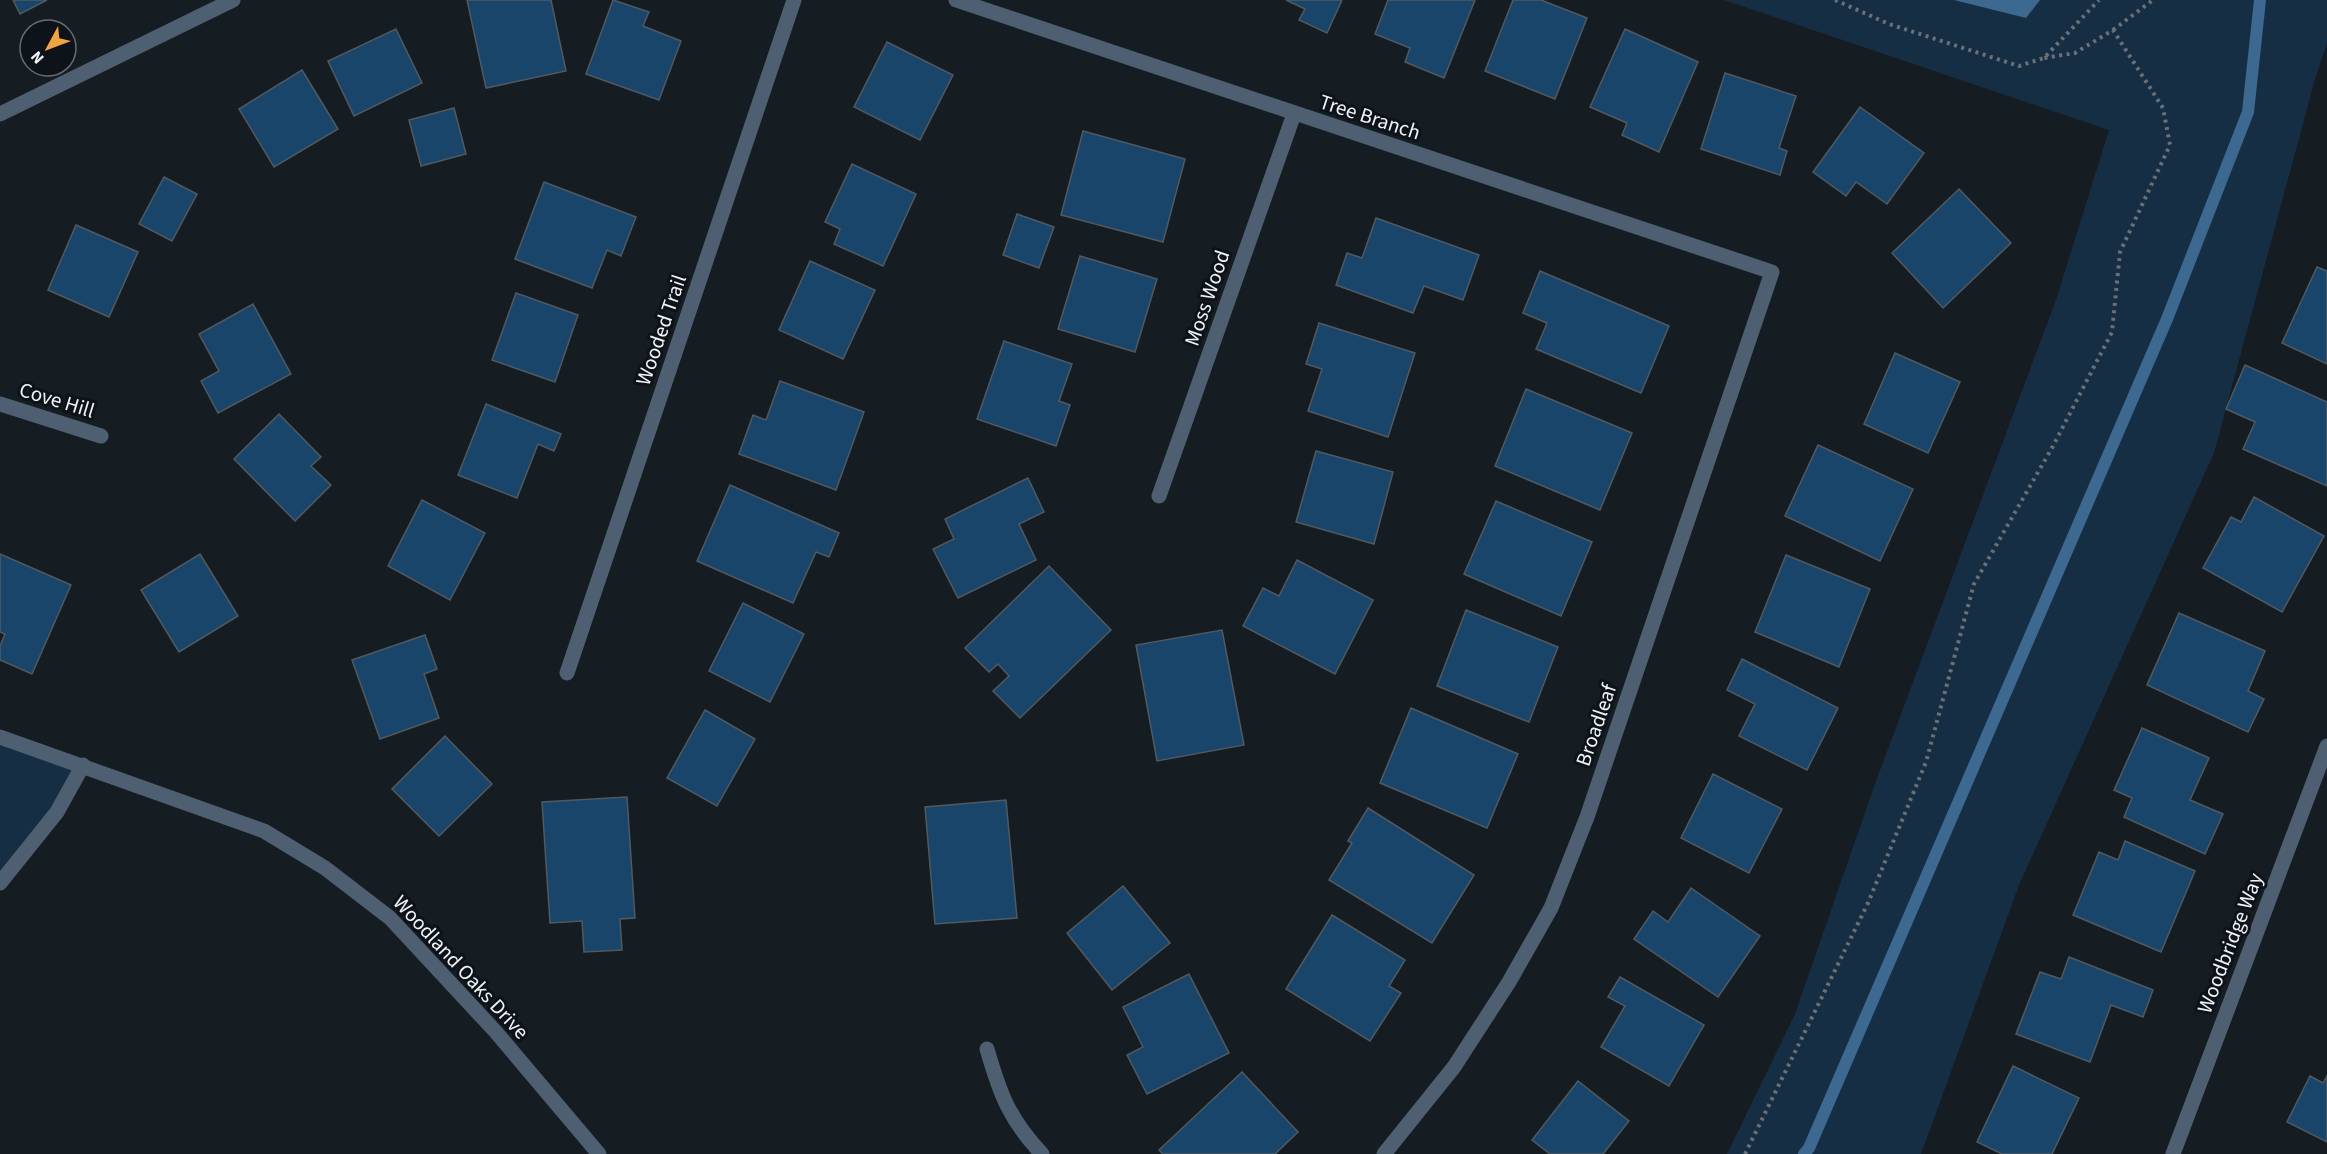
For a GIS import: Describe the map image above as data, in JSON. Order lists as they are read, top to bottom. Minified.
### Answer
{"streets":{"street":["Tree Branch","Moss Wood","Wooded Trail","Cove Hill","Broadleaf","Woodbridge Way","Woodland Oaks Drive"]},"crossings":[["Tree Branch","Moss Wood"],["Tree Branch","Broadleaf"]],"north":"bottom left"}
